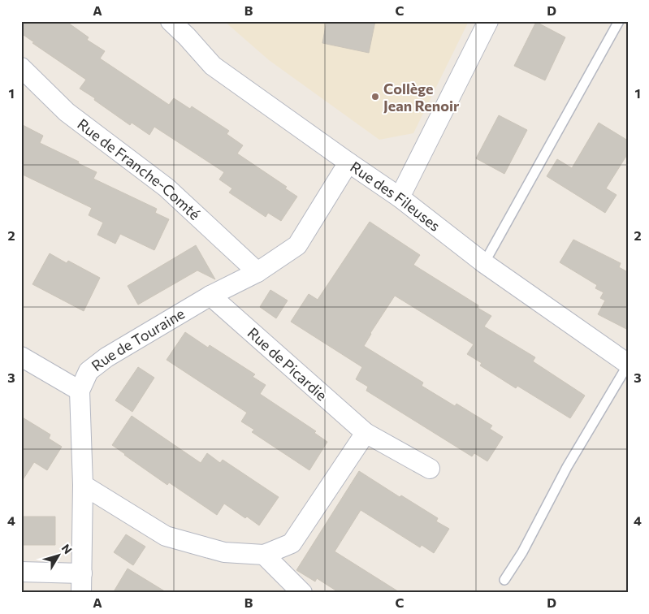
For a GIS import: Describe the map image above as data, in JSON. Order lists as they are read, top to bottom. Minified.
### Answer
{"streets":{"street":["Rue de Franche-Comté","Rue des Fileuses","Rue de Touraine","Rue de Picardie"]},"crossings":[["Rue de Franche-Comté","Rue de Touraine"],["Rue des Fileuses","Rue de Touraine"],["Rue de Touraine","Rue de Picardie"]],"places":["Collège Jean Renoir"],"north":"top right","grid":{"columns":["A","B","C","D"],"rows":["1","2","3","4"]}}
